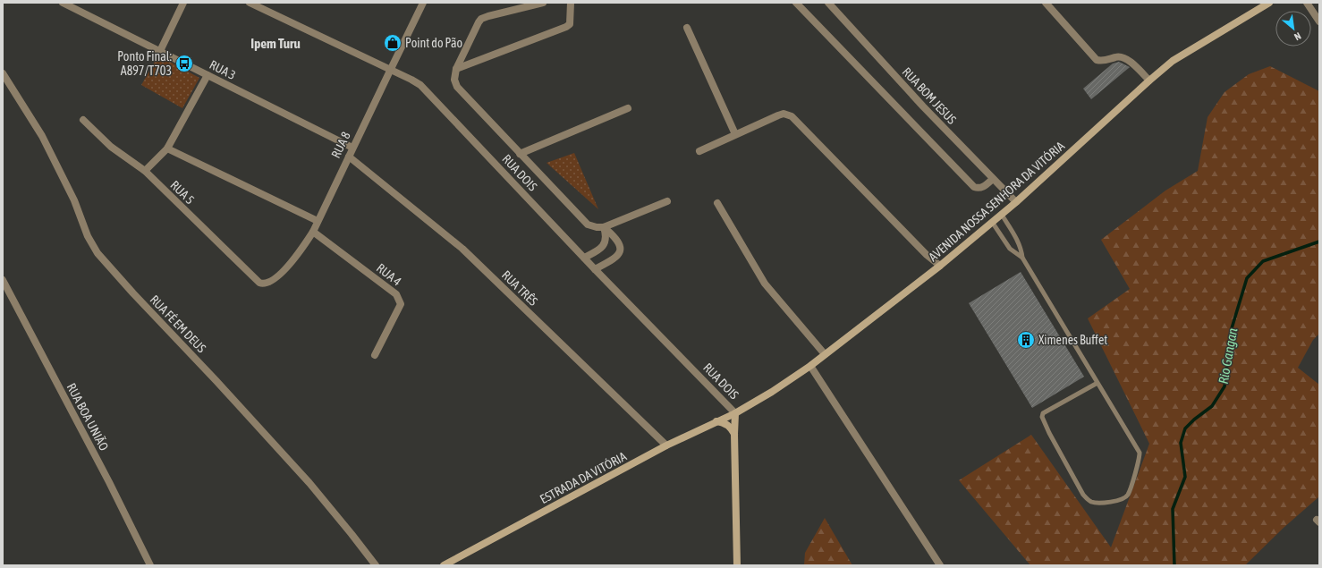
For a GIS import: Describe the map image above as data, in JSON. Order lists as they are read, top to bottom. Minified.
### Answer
{"streets":{"main road":["AVENIDA NOSSA SENHORA DA VITÓRIA","ESTRADA DA VITÓRIA"],"street":["RUA 3","RUA BOM JESUS","RUA 8","RUA DOIS","RUA 5","RUA 4","RUA TRÊS","RUA FÉ EM DEUS","RUA BOA UNIÃO"]},"crossings":[["RUA 3","RUA 8"],["RUA BOM JESUS","AVENIDA NOSSA SENHORA DA VITÓRIA"],["RUA 8","RUA DOIS"],["RUA 8","RUA 5"],["RUA 8","RUA 4"],["RUA 8","RUA TRÊS"],["RUA DOIS","AVENIDA NOSSA SENHORA DA VITÓRIA"],["RUA DOIS","ESTRADA DA VITÓRIA"],["AVENIDA NOSSA SENHORA DA VITÓRIA","ESTRADA DA VITÓRIA"],["RUA TRÊS","ESTRADA DA VITÓRIA"]],"districts":["Ipem Turu"],"water":["Rio Gangan"],"places":{"shop":["Point do Pão"],"bus stop":["Ponto Final: A897/T703"],"building":["Ximenes Buffet"]},"north":"bottom right"}
